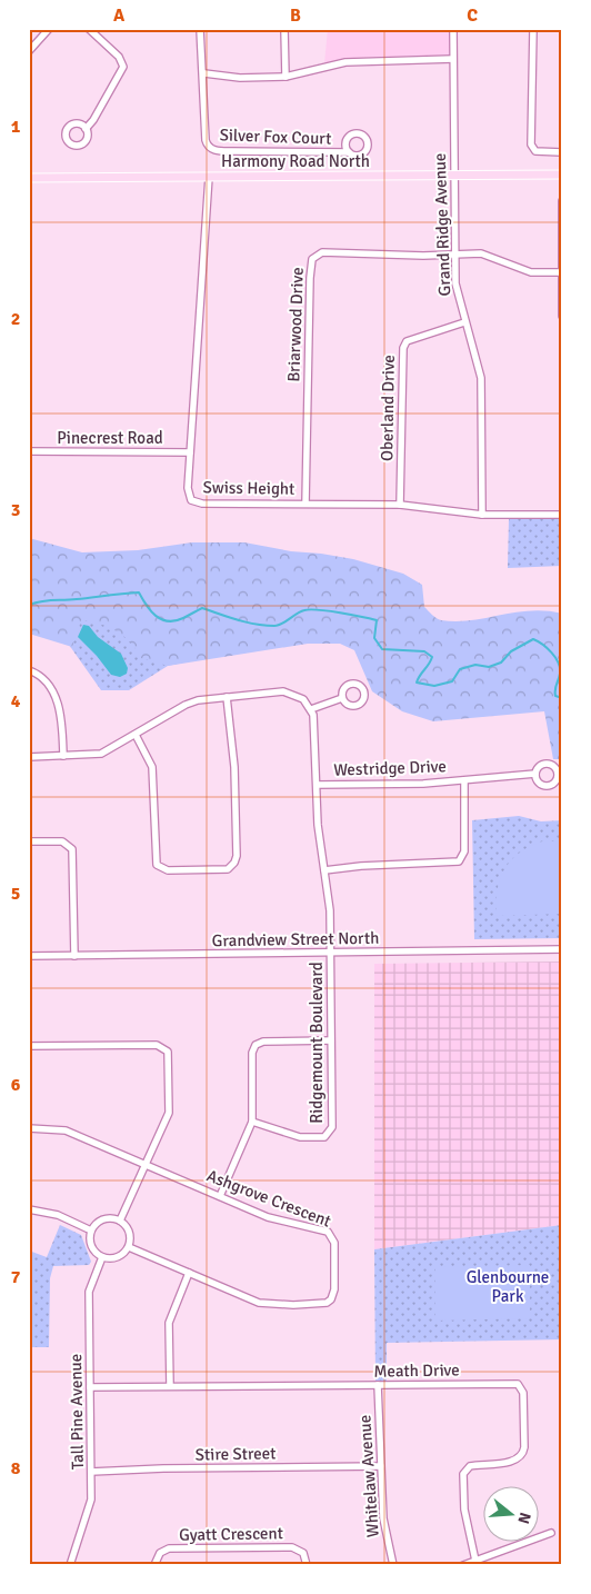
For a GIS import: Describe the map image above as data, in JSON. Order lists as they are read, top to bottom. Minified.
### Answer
{"streets":{"main road":["Harmony Road North"],"street":["Silver Fox Court","Grand Ridge Avenue","Briarwood Drive","Oberland Drive","Pinecrest Road","Swiss Height","Westridge Drive","Grandview Street North","Ridgemount Boulevard","Ashgrove Crescent","Meath Drive","Tall Pine Avenue","Stire Street","Whitelaw Avenue","Gyatt Crescent"]},"crossings":[["Harmony Road North","Grand Ridge Avenue"],["Harmony Road North","Swiss Height"],["Grand Ridge Avenue","Briarwood Drive"],["Grand Ridge Avenue","Oberland Drive"],["Grand Ridge Avenue","Swiss Height"],["Briarwood Drive","Swiss Height"],["Oberland Drive","Swiss Height"],["Pinecrest Road","Swiss Height"],["Westridge Drive","Ridgemount Boulevard"],["Grandview Street North","Ridgemount Boulevard"],["Ashgrove Crescent","Tall Pine Avenue"],["Meath Drive","Tall Pine Avenue"],["Meath Drive","Whitelaw Avenue"],["Tall Pine Avenue","Stire Street"],["Stire Street","Whitelaw Avenue"]],"parks":["Glenbourne Park"],"north":"right","grid":{"columns":["A","B","C"],"rows":["1","2","3","4","5","6","7","8"]}}
